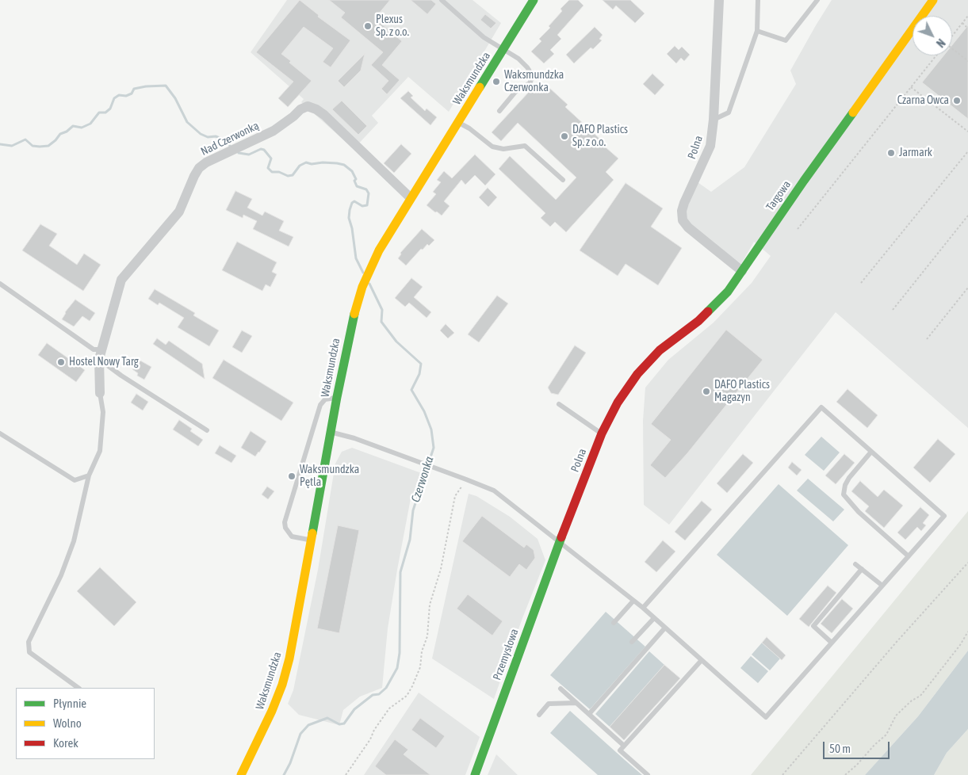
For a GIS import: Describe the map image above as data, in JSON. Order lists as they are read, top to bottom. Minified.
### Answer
{"streets":{"street":["Waksmundzka","Nad Czerwonką","Polna","Targowa","Przemysłowa"]},"crossings":[["Waksmundzka","Nad Czerwonką"],["Polna","Targowa"],["Polna","Przemysłowa"]],"water":["Czerwonka"],"places":["Plexus Sp. z o.o.","Waksmundzka Czerwonka","Czarna Owca","DAFO Plastics Sp. z o.o.","Jarmark","Hostel Nowy Targ","DAFO Plastics Magazyn","Waksmundzka Pętla"],"legend":["Płynnie","Wolno","Korek"],"scale_bar":"50 m","north":"bottom right"}
